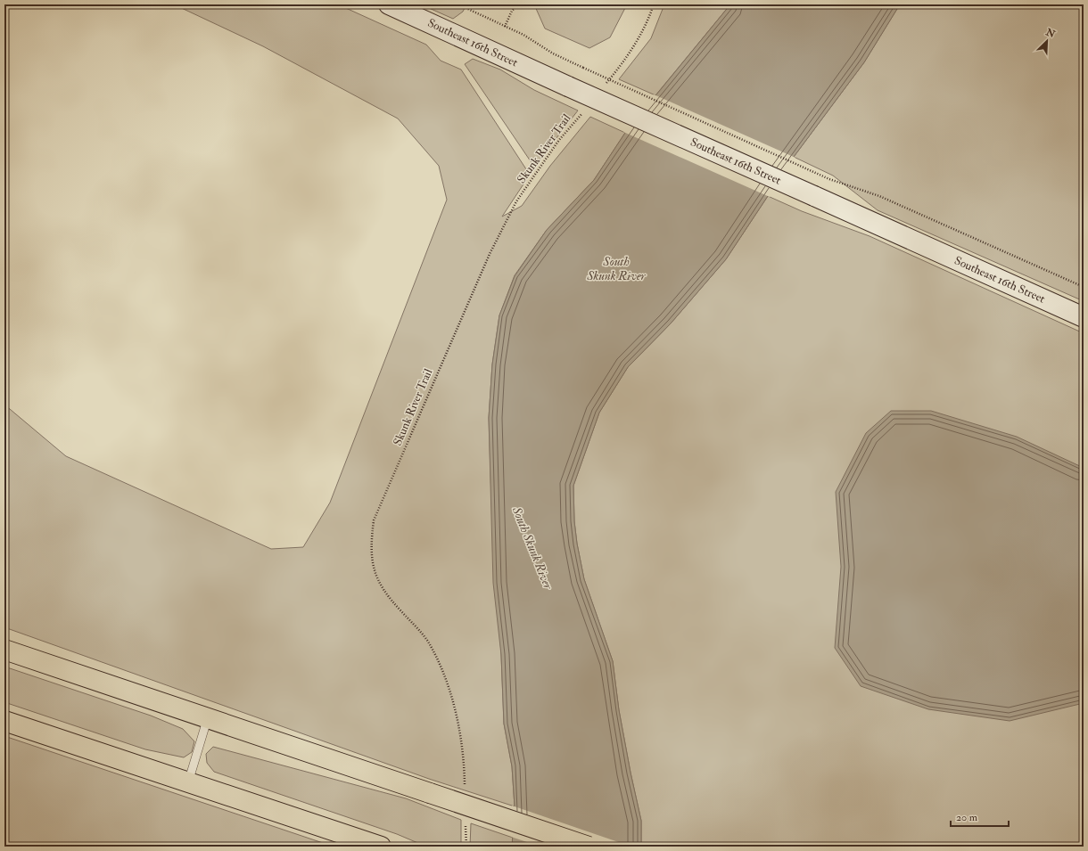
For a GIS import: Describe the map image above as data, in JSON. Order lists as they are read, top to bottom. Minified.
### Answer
{"streets":{"main road":["Southeast 16th Street"],"path":["Skunk River Trail"]},"water":["South Skunk River"],"scale_bar":"20 m","north":"top right"}
